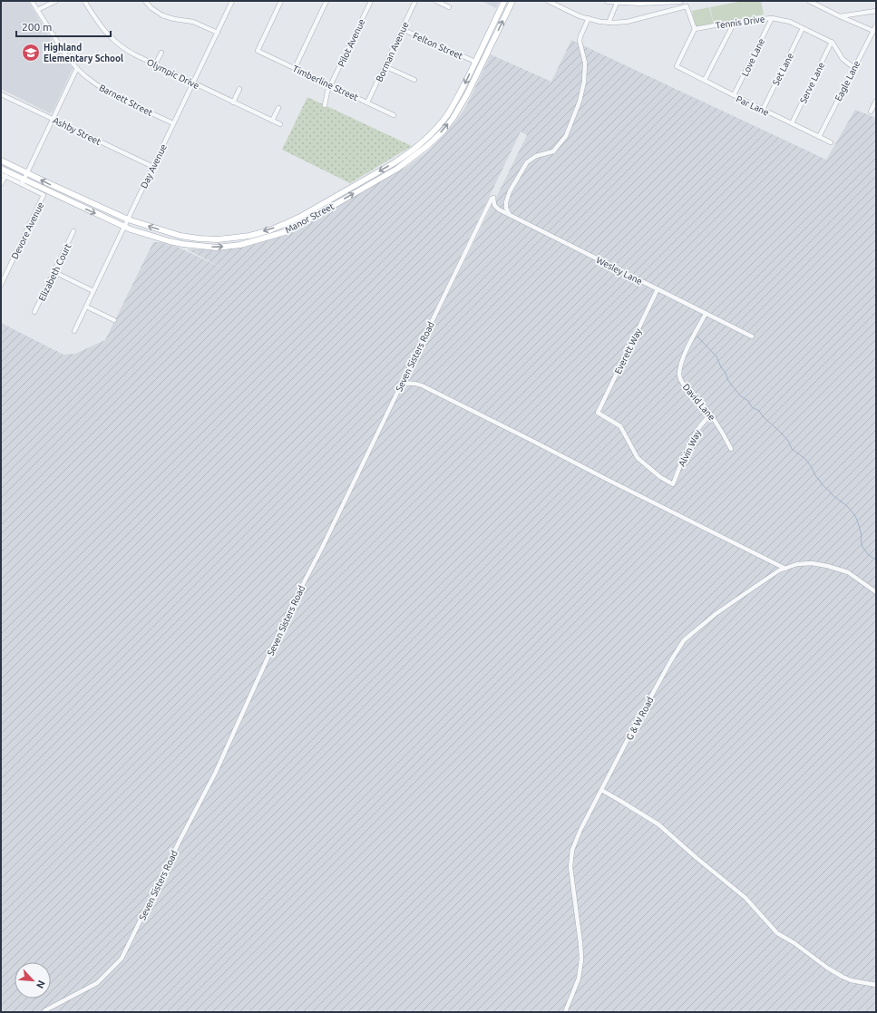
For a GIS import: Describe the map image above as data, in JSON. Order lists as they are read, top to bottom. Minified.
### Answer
{"streets":{"main road":["Manor Street"],"street":["Tennis Drive","Pilot Avenue","Felton Street","Borman Avenue","Love Lane","Set Lane","Olympic Drive","Eagle Lane","Timberline Street","Serve Lane","Barnett Street","Par Lane","Ashby Street","Day Avenue","Devore Avenue","Wesley Lane","Elizabeth Court","Everett Way","Seven Sisters Road","David Lane","Alvin Way","G & W Road"]},"crossings":[["Tennis Drive","Love Lane"],["Tennis Drive","Set Lane"],["Tennis Drive","Serve Lane"],["Tennis Drive","Par Lane"],["Pilot Avenue","Timberline Street"],["Felton Street","Borman Avenue"],["Felton Street","Manor Street"],["Borman Avenue","Timberline Street"],["Love Lane","Par Lane"],["Set Lane","Par Lane"],["Olympic Drive","Day Avenue"],["Eagle Lane","Par Lane"],["Serve Lane","Par Lane"],["Barnett Street","Day Avenue"],["Ashby Street","Day Avenue"],["Day Avenue","Manor Street"],["Manor Street","Devore Avenue"],["Wesley Lane","Everett Way"],["Wesley Lane","Seven Sisters Road"],["Wesley Lane","David Lane"],["Everett Way","Alvin Way"],["David Lane","Alvin Way"]],"places":{"school or university":["Highland Elementary School"]},"scale_bar":"200 m","north":"bottom right"}
